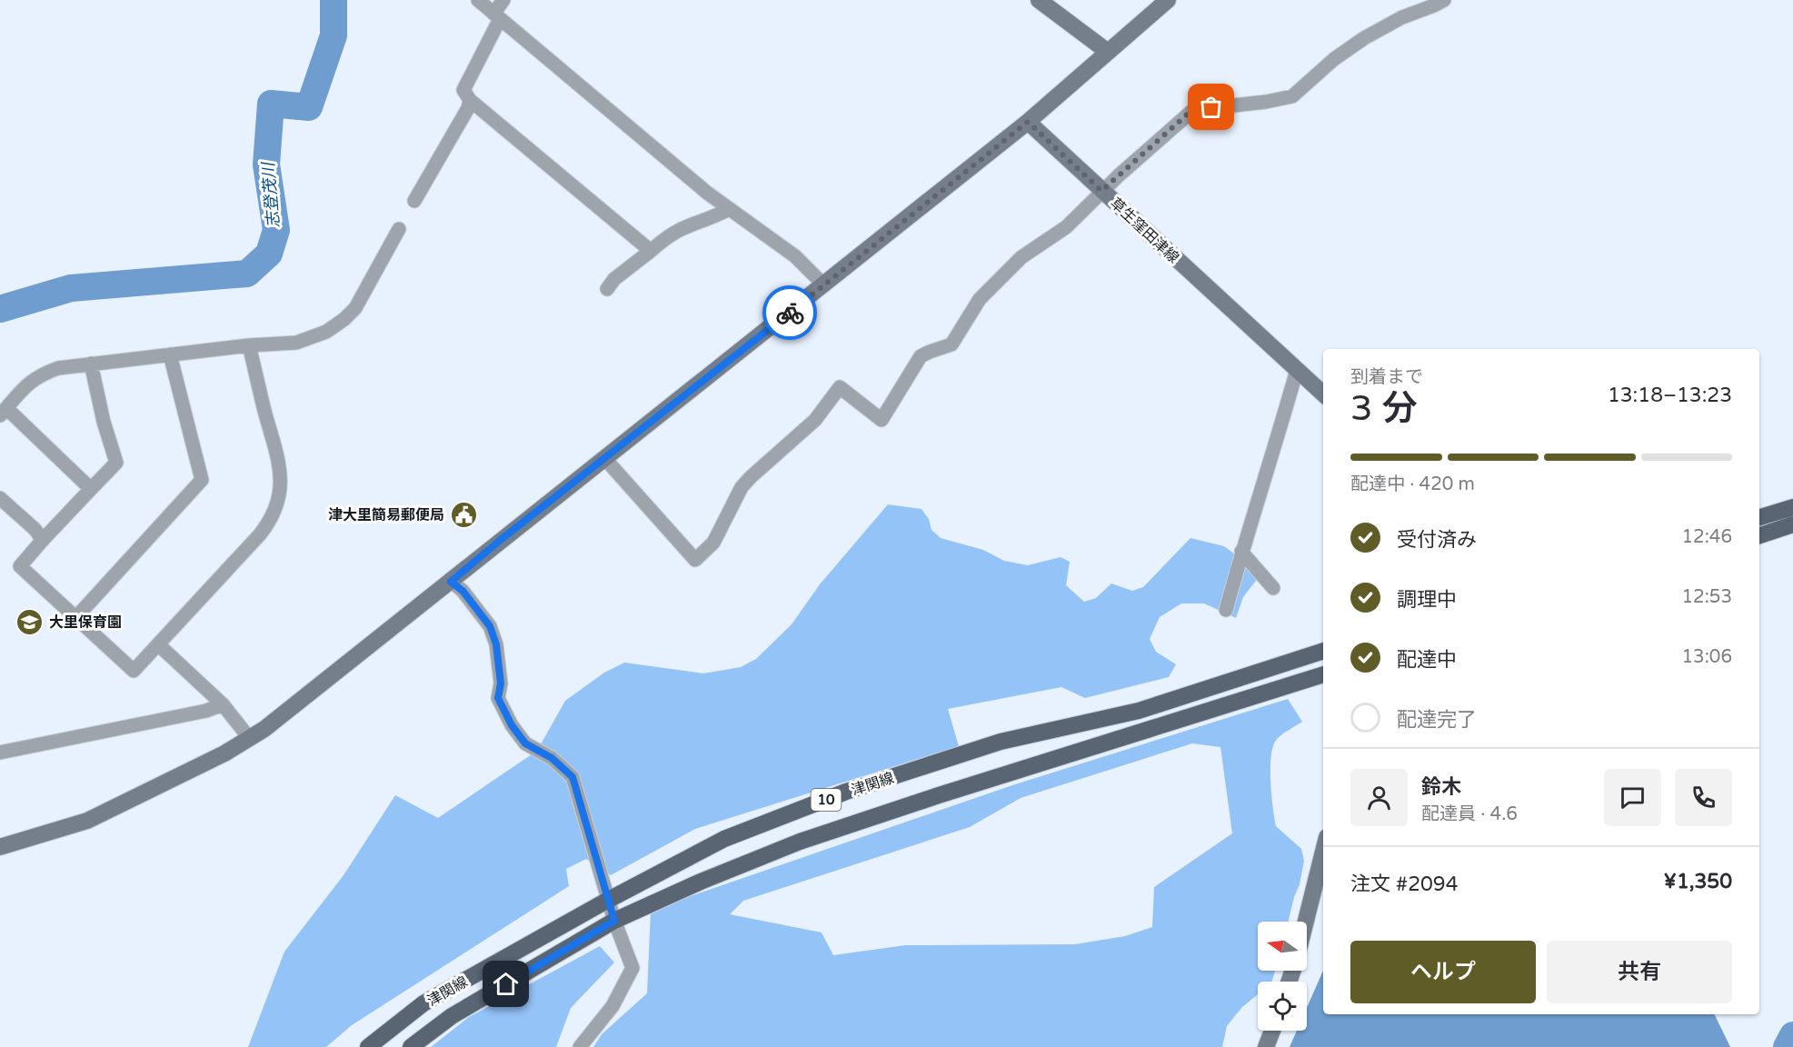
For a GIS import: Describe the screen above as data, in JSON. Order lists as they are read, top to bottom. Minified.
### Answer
{"streets":{"main road":["津関線","10"],"street":["草生窪田津線"]},"water":["志登茂川"],"places":{"public building":["津大里簡易郵便局"],"school or university":["大里保育園"]},"north":"left","page":{"heading":["3 分","到着まで","13:18–13:23"],"panel":["鈴木","配達員 · 4.6","注文 #2094","¥1,350"],"bar":"配達中 · 420 m","list":[["受付済み","12:46"],["調理中","12:53"],["配達中","13:06"],"配達完了"],"buttons":["ヘルプ","共有"]}}
